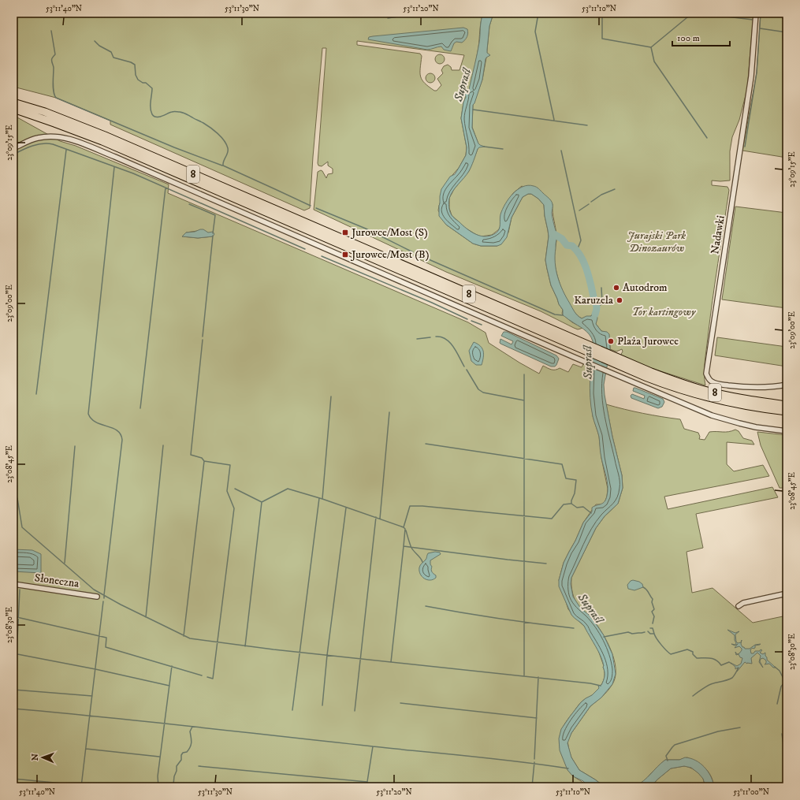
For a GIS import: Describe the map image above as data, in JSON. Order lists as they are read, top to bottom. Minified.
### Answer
{"streets":{"highway":["8"],"street":["Nadawki","Słoneczna"]},"water":["Supraśl"],"parks":["Jurajski Park Dinozaurów","Tor kartingowy"],"places":{"transit":["Jurowce/Most (S)","Jurowce/Most (B)"],"other":["Autodrom","Karuzela","Plaża Jurowce"]},"scale_bar":"100 m","north":"left","coordinates":["53°11'40\"N","53°11'30\"N","53°11'20\"N","53°11'10\"N","23°09'15\"E","23°09'00\"E","23°08'45\"E","23°08'30\"E","53°11'00\"N"]}
